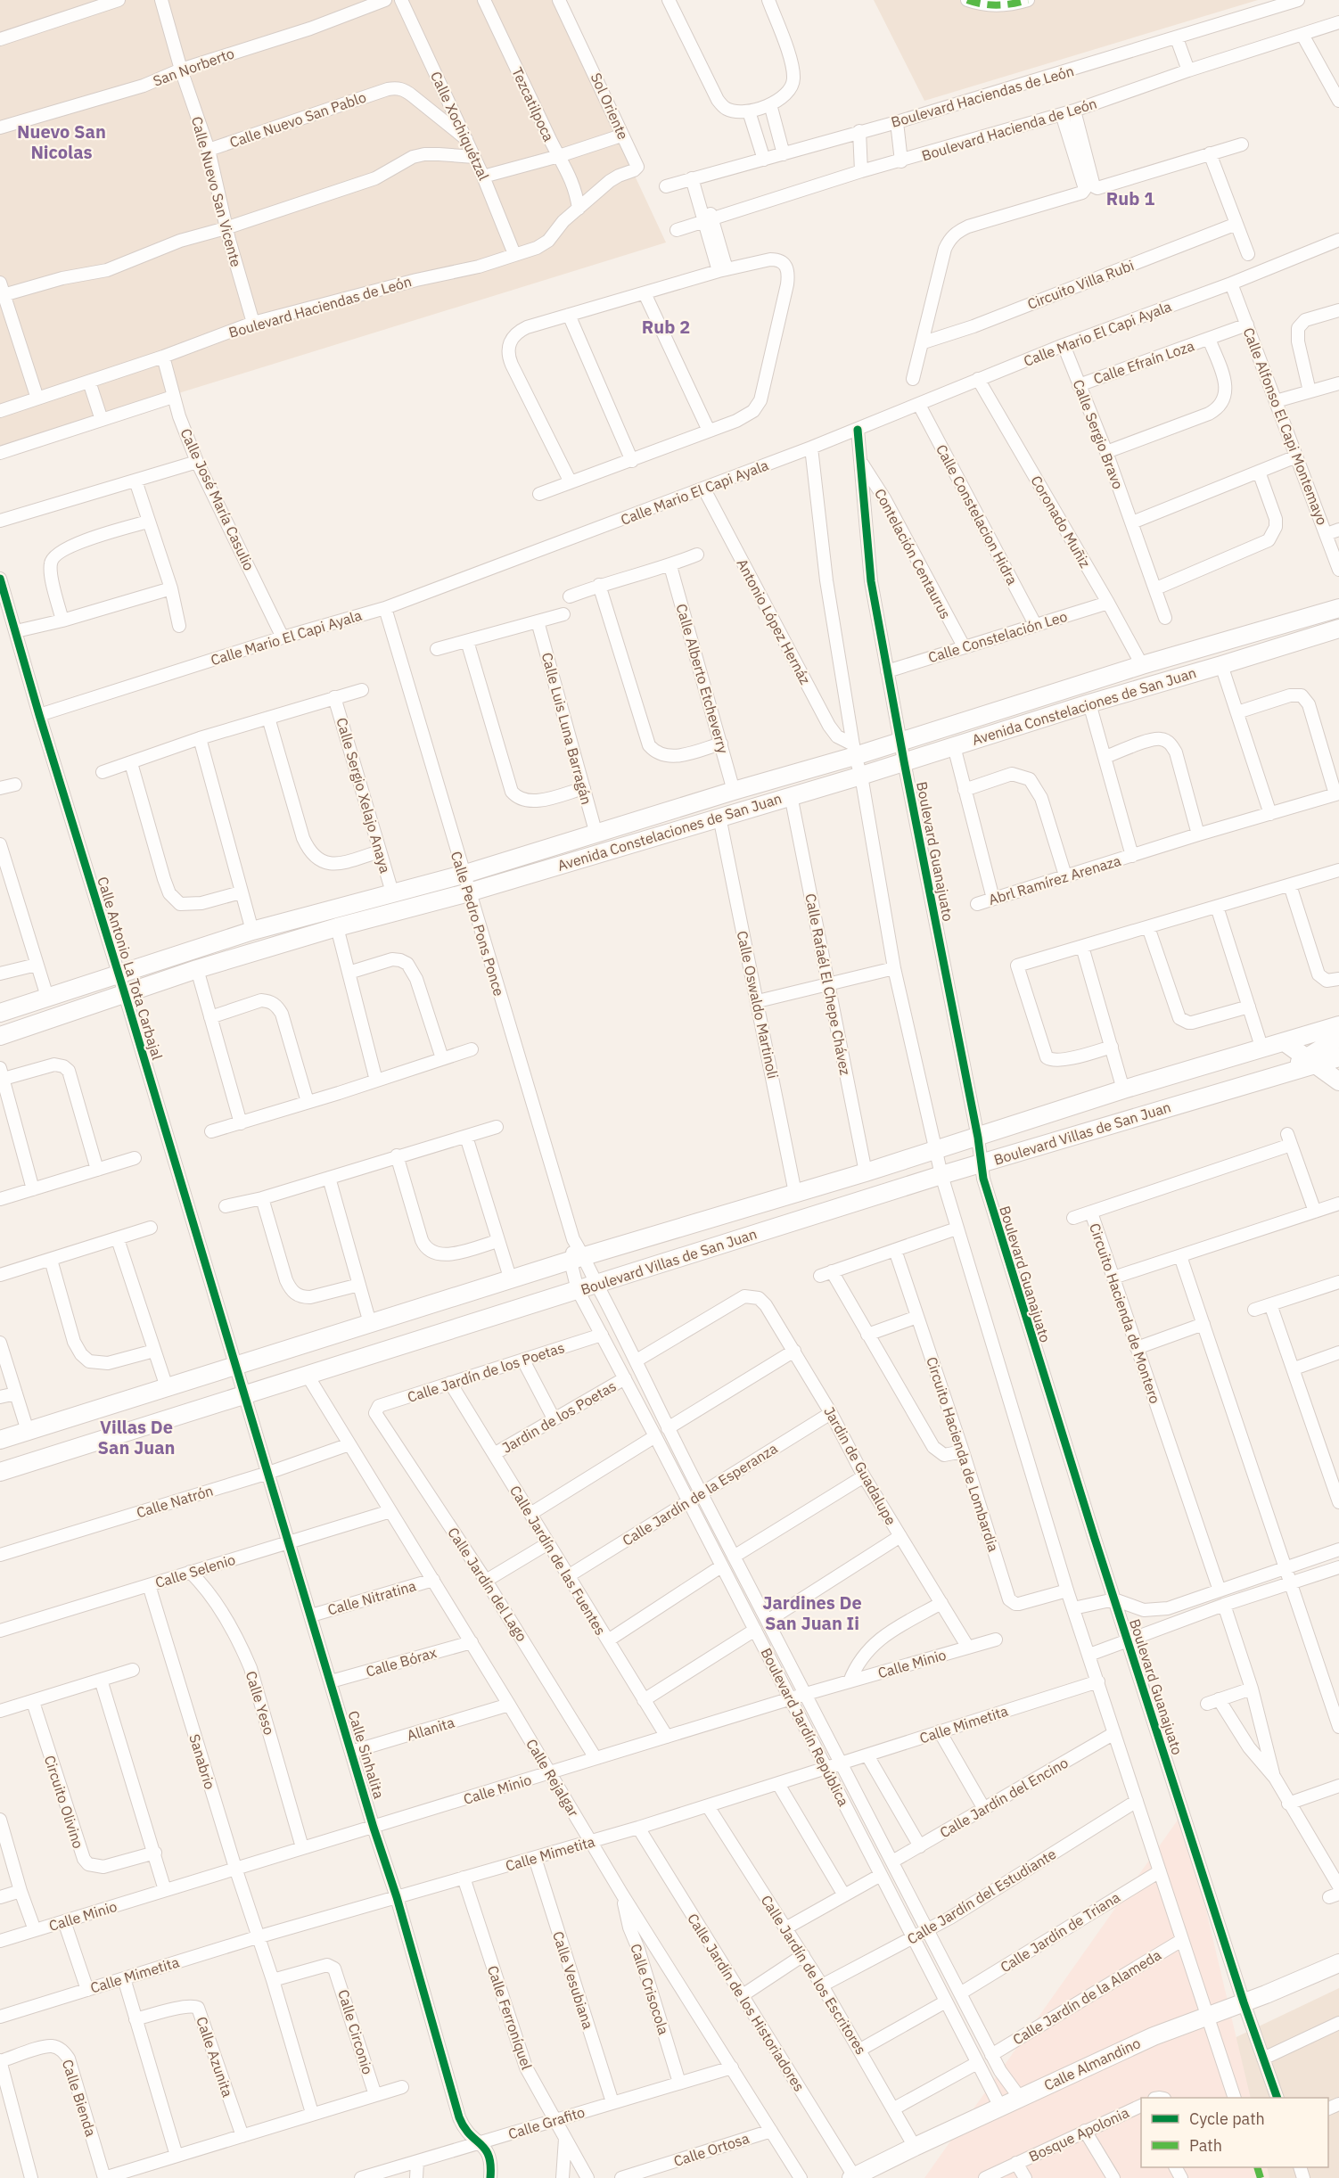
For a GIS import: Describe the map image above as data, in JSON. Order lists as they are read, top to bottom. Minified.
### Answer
{"streets":{"street":["San Norberto","Boulevard Haciendas de León","Tezcatilpoca","Sol Oriente","Calle Nuevo San Pablo","Calle Xochiquétzal","Boulevard Hacienda de León","Calle Nuevo San Vicente","Circuito Villa Rubi","Calle Mario El Capi Ayala","Calle Efraín Loza","Calle Alfonso El Capi Montemayo","Calle Sergio Bravo","Calle José María Casulio","Calle Constelacion Hidra","Coronado Muñiz","Contelación Centaurus","Antonio López Hernáz","Calle Constelación Leo","Calle Alberto Etcheverry","Avenida Constelaciones de San Juan","Calle Luis Luna Barragán","Calle Sergio Xelajo Anaya","Boulevard Guanajuato","Abrl Ramírez Arenaza","Calle Pedro Pons Ponce","Calle Antonio La Tota Carbajal","Calle Rafaél El Chepe Chávez","Calle Oswaldo Martinoli","Boulevard Villas de San Juan","Circuito Hacienda de Montero","Calle Jardín de los Poetas","Jardin de los Poetas","Circuito Hacienda de Lombardia","Jardin de Guadalupe","Calle Jardín de la Esperanza","Calle Natrón","Calle Jardín de las Fuentes","Calle Selenio","Calle Jardín del Lago","Calle Nitratina","Calle Bórax","Calle Minio","Calle Yeso","Calle Mimetita","Boulevard Jardín República","Allanita","Calle Sinhalita","Sanabrio","Calle Rejalgar","Calle Jardín del Encino","Circuito Olivino","Calle Jardín del Estudiante","Calle Jardín de Triana","Calle Jardín de los Escritores","Calle Vesubiana","Calle Crisocola","Calle Jardín de la Alameda","Calle Jardín de los Historiadores","Calle Ferroníquel","Calle Circonio","Calle Azunita","Calle Almandino","Calle Bienda","Calle Grafito","Bosque Apolonia","Calle Ortosa"]},"crossings":[["San Norberto","Calle Nuevo San Vicente"],["Boulevard Haciendas de León","Tezcatilpoca"],["Boulevard Haciendas de León","Sol Oriente"],["Boulevard Haciendas de León","Calle Xochiquétzal"],["Boulevard Haciendas de León","Calle Nuevo San Vicente"],["Boulevard Haciendas de León","Calle José María Casulio"],["Calle Nuevo San Pablo","Calle Xochiquétzal"],["Calle Nuevo San Pablo","Calle Nuevo San Vicente"],["Calle Mario El Capi Ayala","Calle Alfonso El Capi Montemayo"],["Calle Mario El Capi Ayala","Calle Sergio Bravo"],["Calle Mario El Capi Ayala","Calle José María Casulio"],["Calle Mario El Capi Ayala","Calle Constelacion Hidra"],["Calle Mario El Capi Ayala","Coronado Muñiz"],["Calle Mario El Capi Ayala","Antonio López Hernáz"],["Calle Mario El Capi Ayala","Boulevard Guanajuato"],["Calle Mario El Capi Ayala","Calle Pedro Pons Ponce"],["Calle Mario El Capi Ayala","Calle Antonio La Tota Carbajal"],["Calle Efraín Loza","Calle Alfonso El Capi Montemayo"],["Calle Efraín Loza","Calle Sergio Bravo"],["Calle Constelacion Hidra","Calle Constelación Leo"],["Coronado Muñiz","Calle Constelación Leo"],["Coronado Muñiz","Avenida Constelaciones de San Juan"],["Contelación Centaurus","Calle Constelación Leo"],["Contelación Centaurus","Boulevard Guanajuato"],["Antonio López Hernáz","Avenida Constelaciones de San Juan"],["Calle Constelación Leo","Boulevard Guanajuato"],["Calle Alberto Etcheverry","Avenida Constelaciones de San Juan"],["Avenida Constelaciones de San Juan","Calle Luis Luna Barragán"],["Avenida Constelaciones de San Juan","Calle Sergio Xelajo Anaya"],["Avenida Constelaciones de San Juan","Boulevard Guanajuato"],["Avenida Constelaciones de San Juan","Calle Pedro Pons Ponce"],["Avenida Constelaciones de San Juan","Calle Antonio La Tota Carbajal"],["Avenida Constelaciones de San Juan","Calle Rafaél El Chepe Chávez"],["Avenida Constelaciones de San Juan","Calle Oswaldo Martinoli"],["Boulevard Guanajuato","Boulevard Villas de San Juan"],["Boulevard Guanajuato","Calle Almandino"],["Calle Pedro Pons Ponce","Boulevard Villas de San Juan"],["Calle Pedro Pons Ponce","Boulevard Jardín República"],["Calle Antonio La Tota Carbajal","Boulevard Villas de San Juan"],["Calle Antonio La Tota Carbajal","Calle Sinhalita"],["Calle Rafaél El Chepe Chávez","Boulevard Villas de San Juan"],["Calle Oswaldo Martinoli","Boulevard Villas de San Juan"],["Boulevard Villas de San Juan","Boulevard Jardín República"],["Boulevard Villas de San Juan","Calle Sinhalita"],["Boulevard Villas de San Juan","Calle Rejalgar"],["Calle Jardín de los Poetas","Calle Jardín de las Fuentes"],["Calle Jardín de los Poetas","Calle Jardín del Lago"],["Calle Jardín de los Poetas","Boulevard Jardín República"],["Jardin de los Poetas","Calle Jardín de las Fuentes"],["Jardin de los Poetas","Boulevard Jardín República"],["Jardin de Guadalupe","Calle Jardín de la Esperanza"],["Jardin de Guadalupe","Calle Minio"],["Jardin de Guadalupe","Boulevard Jardín República"],["Calle Jardín de la Esperanza","Calle Jardín de las Fuentes"],["Calle Jardín de la Esperanza","Boulevard Jardín República"],["Calle Natrón","Calle Sinhalita"],["Calle Natrón","Calle Rejalgar"],["Calle Jardín de las Fuentes","Calle Minio"],["Calle Selenio","Calle Yeso"],["Calle Selenio","Calle Sinhalita"],["Calle Selenio","Sanabrio"],["Calle Selenio","Calle Rejalgar"],["Calle Jardín del Lago","Calle Minio"],["Calle Nitratina","Calle Sinhalita"],["Calle Nitratina","Calle Rejalgar"],["Calle Bórax","Calle Sinhalita"],["Calle Bórax","Calle Rejalgar"],["Calle Minio","Calle Yeso"],["Calle Minio","Boulevard Jardín República"],["Calle Minio","Calle Sinhalita"],["Calle Minio","Sanabrio"],["Calle Minio","Calle Rejalgar"],["Calle Mimetita","Boulevard Jardín República"],["Calle Mimetita","Calle Sinhalita"],["Calle Mimetita","Sanabrio"],["Calle Mimetita","Calle Rejalgar"],["Calle Mimetita","Calle Jardín de los Escritores"],["Calle Mimetita","Calle Vesubiana"],["Calle Mimetita","Calle Jardín de los Historiadores"],["Calle Mimetita","Calle Ferroníquel"],["Boulevard Jardín República","Calle Jardín del Encino"],["Boulevard Jardín República","Calle Jardín del Estudiante"],["Boulevard Jardín República","Calle Jardín de Triana"],["Boulevard Jardín República","Calle Jardín de la Alameda"],["Boulevard Jardín República","Calle Almandino"],["Allanita","Calle Sinhalita"],["Allanita","Calle Rejalgar"],["Calle Sinhalita","Calle Grafito"],["Calle Rejalgar","Calle Crisocola"],["Calle Rejalgar","Calle Grafito"],["Calle Rejalgar","Calle Ortosa"],["Calle Jardín del Estudiante","Calle Jardín de los Escritores"],["Calle Jardín de los Escritores","Calle Almandino"],["Calle Vesubiana","Calle Grafito"],["Calle Crisocola","Calle Grafito"],["Calle Jardín de los Historiadores","Calle Almandino"],["Calle Ferroníquel","Calle Grafito"]],"districts":["Nuevo San Nicolas","Rub 1","Rub 2","Villas De San Juan","Jardines De San Juan Ii"],"legend":["Cycle path","Path"]}
